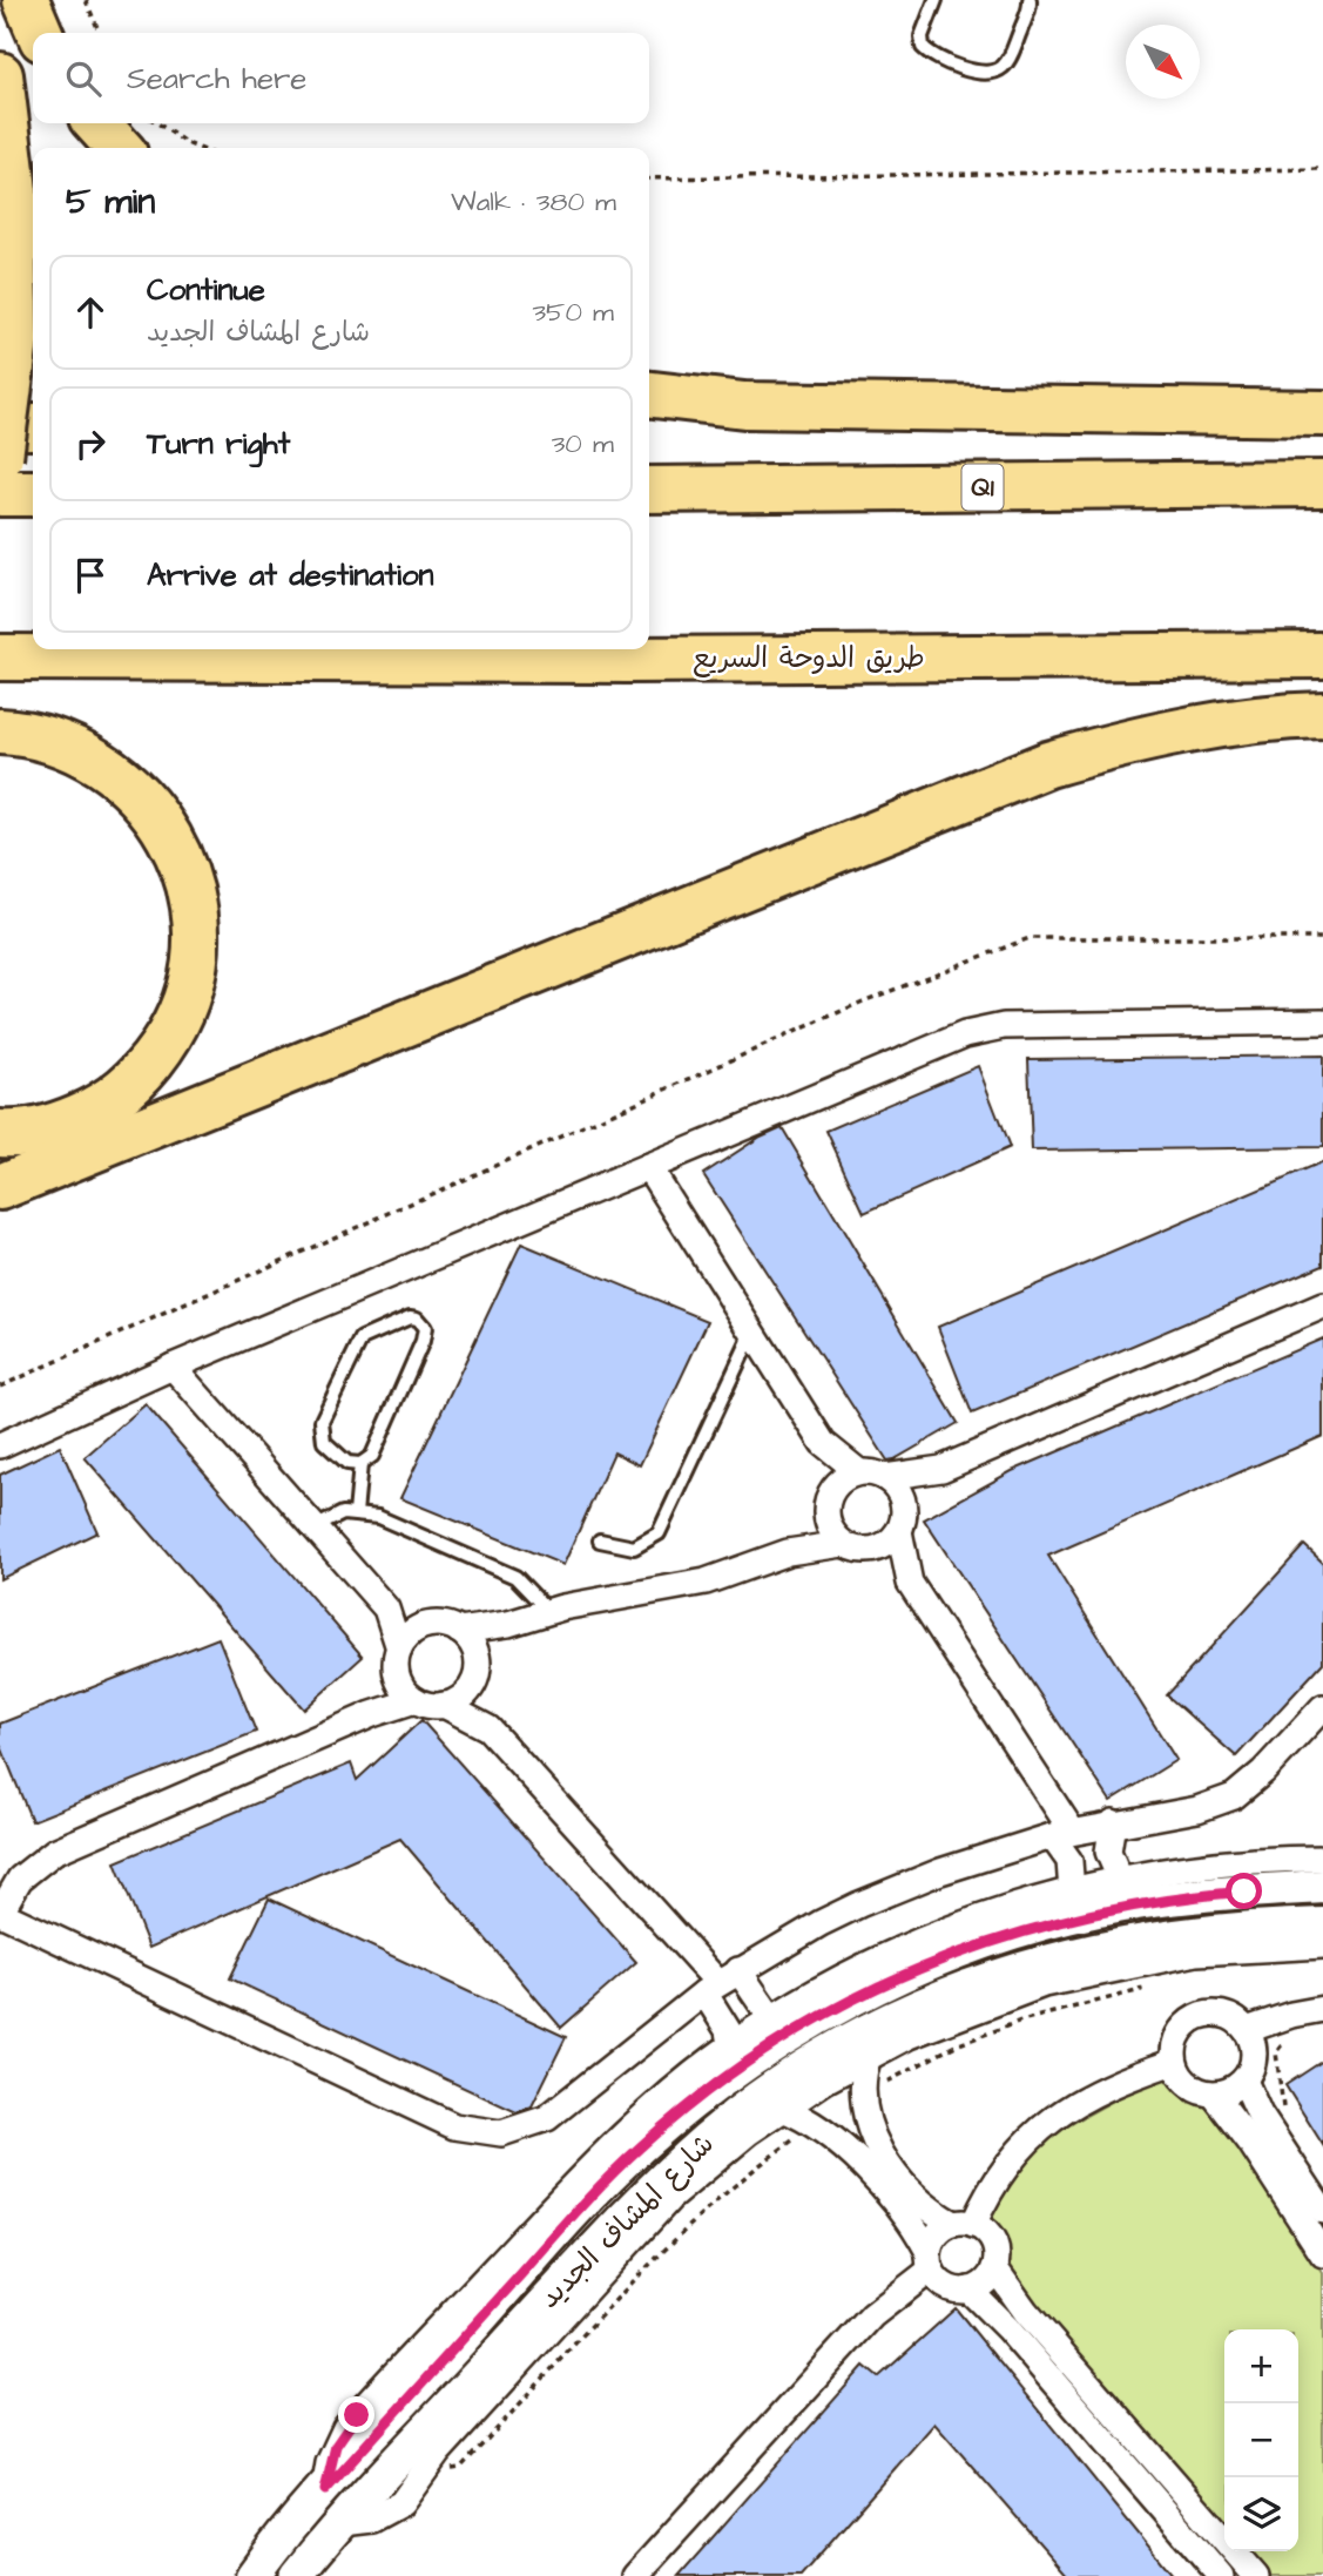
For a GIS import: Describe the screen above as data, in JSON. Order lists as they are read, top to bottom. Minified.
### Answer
{"streets":{"highway":["Q1","طريق الدوحة السريع"],"street":["شارع المشاف الجديد"]},"north":"bottom right","page":{"search":"Search here","heading":["5 min","Walk · 380 m"],"list":[["Continue","شارع المشاف الجديد","350 m"],["Turn right","30 m"],"Arrive at destination"],"map_buttons":["+","−"]}}
